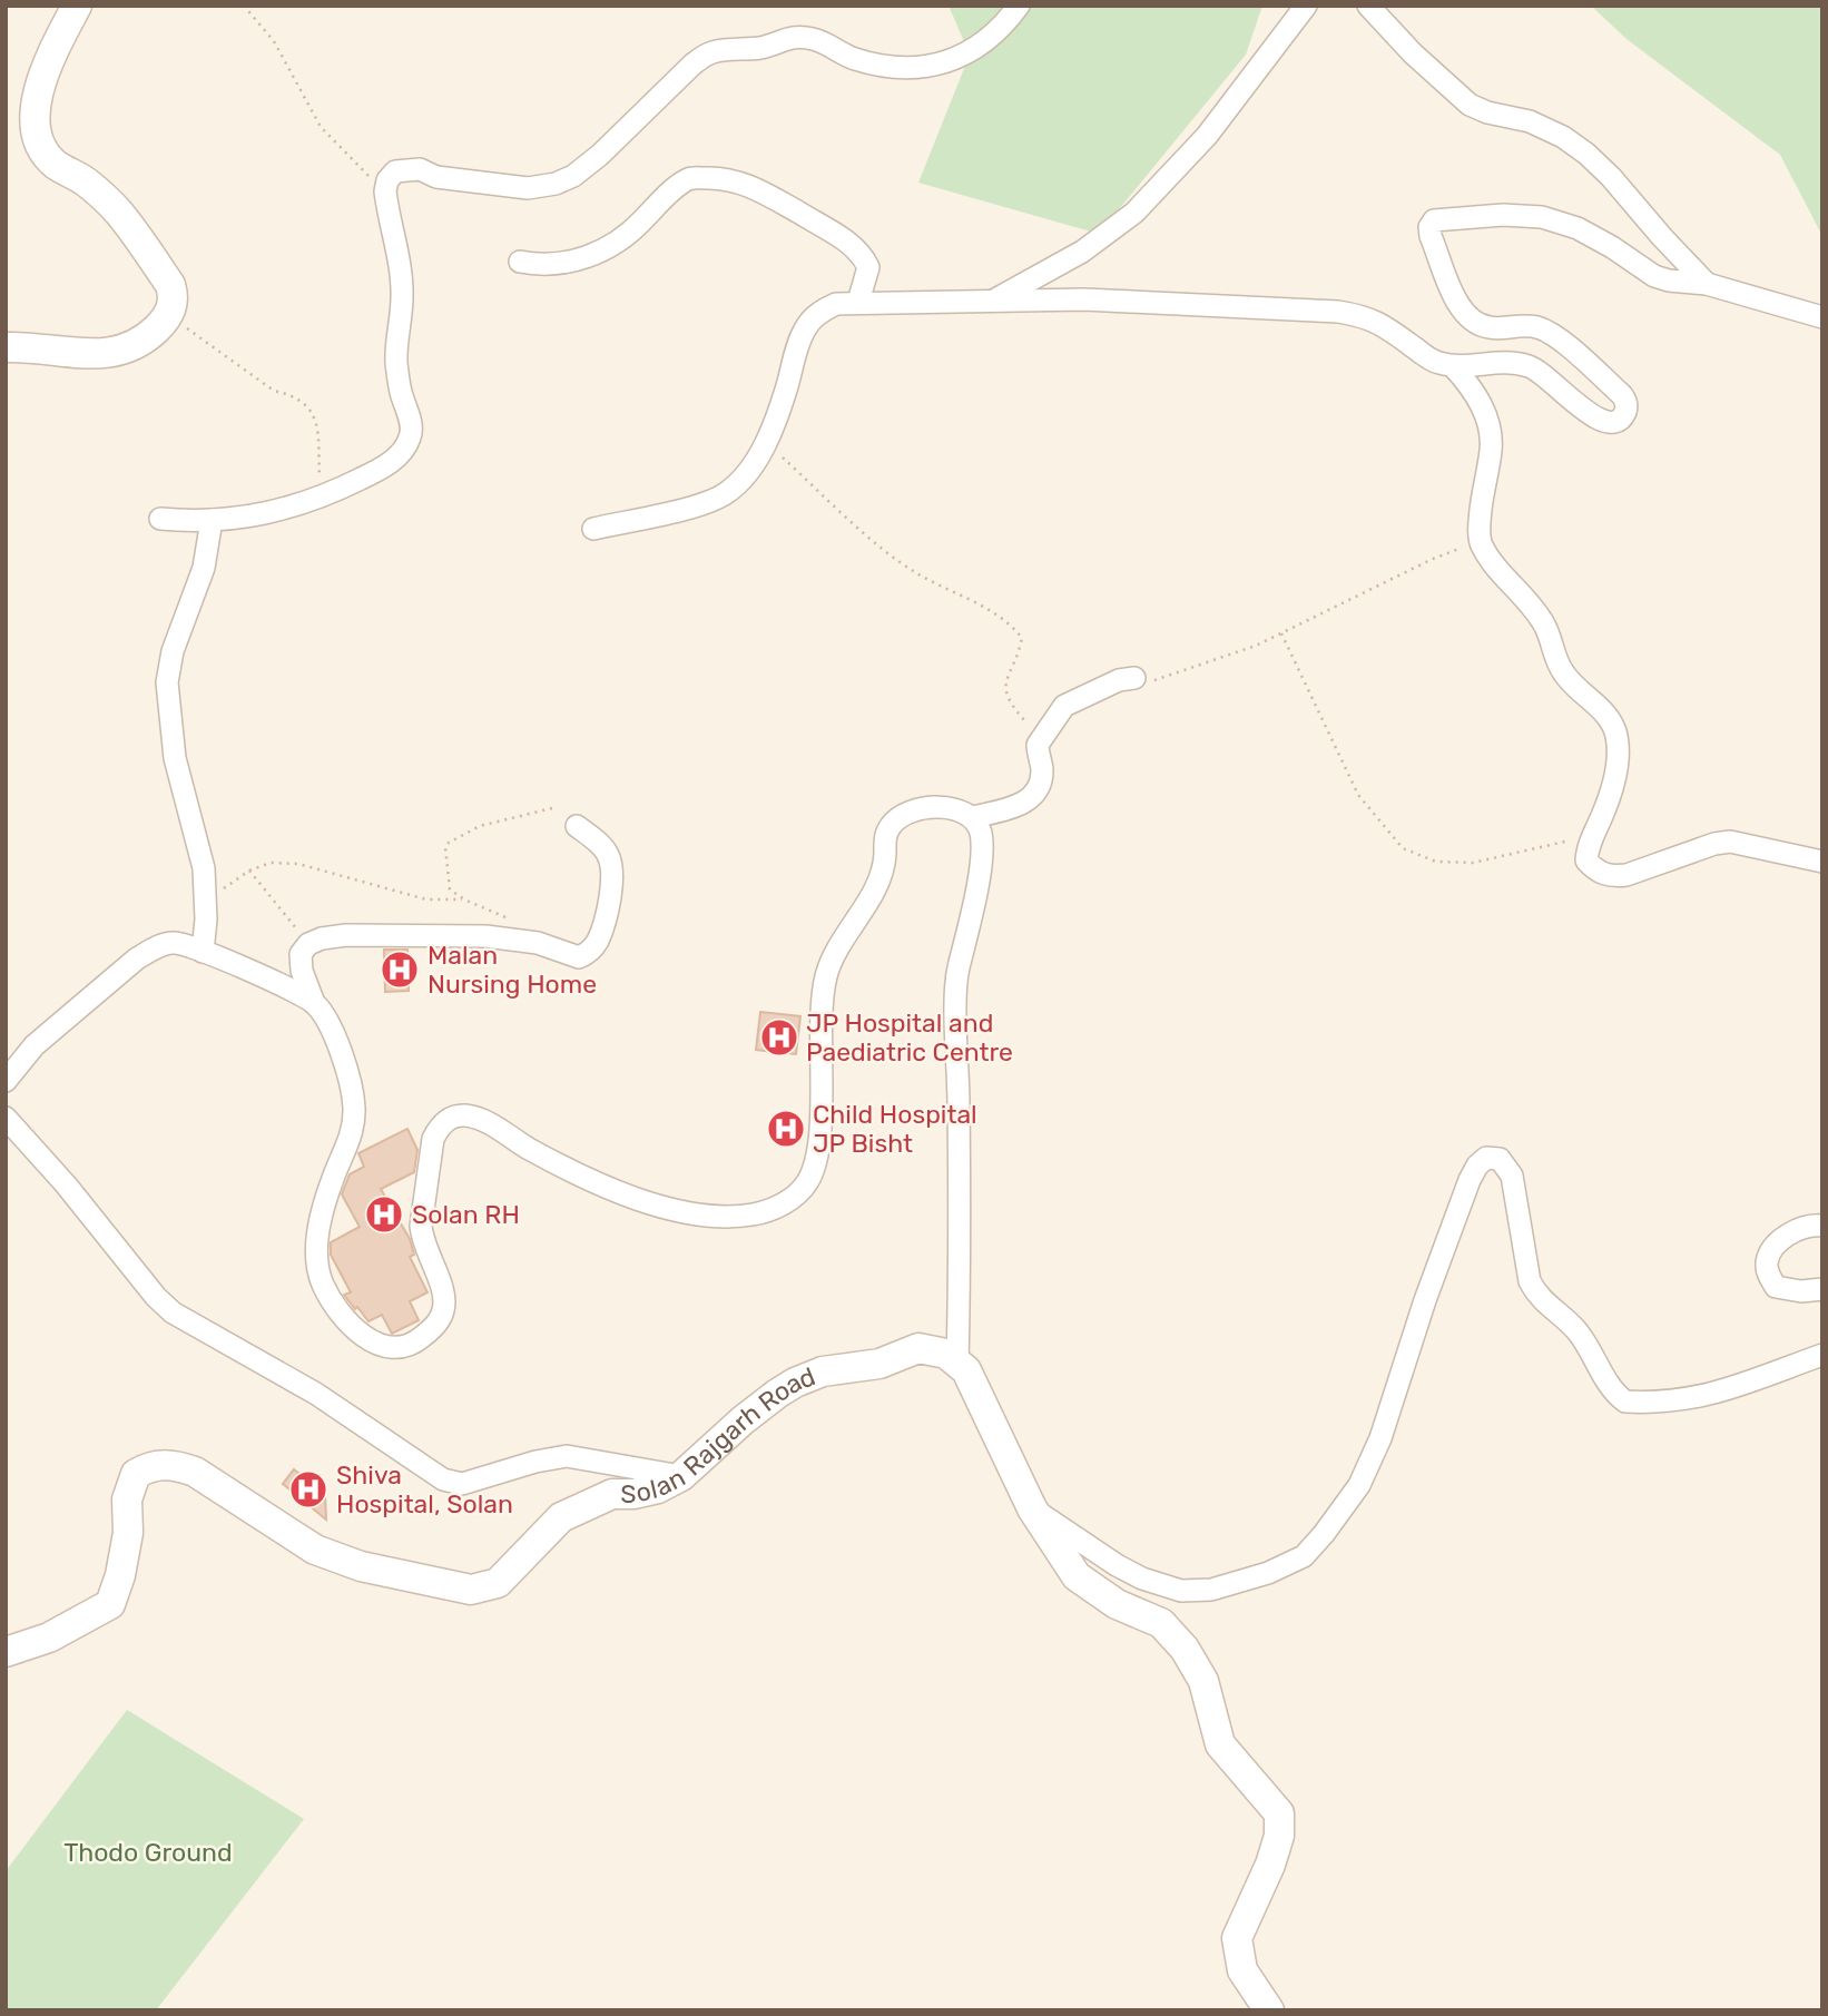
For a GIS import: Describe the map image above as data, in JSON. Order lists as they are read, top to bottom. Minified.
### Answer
{"streets":{"main road":["Solan Rajgarh Road"]},"parks":["Thodo Ground"],"places":{"hospital":["Malan Nursing Home","JP Hospital and Paediatric Centre","Child Hospital JP Bisht","Solan RH","Shiva Hospital, Solan"]}}
